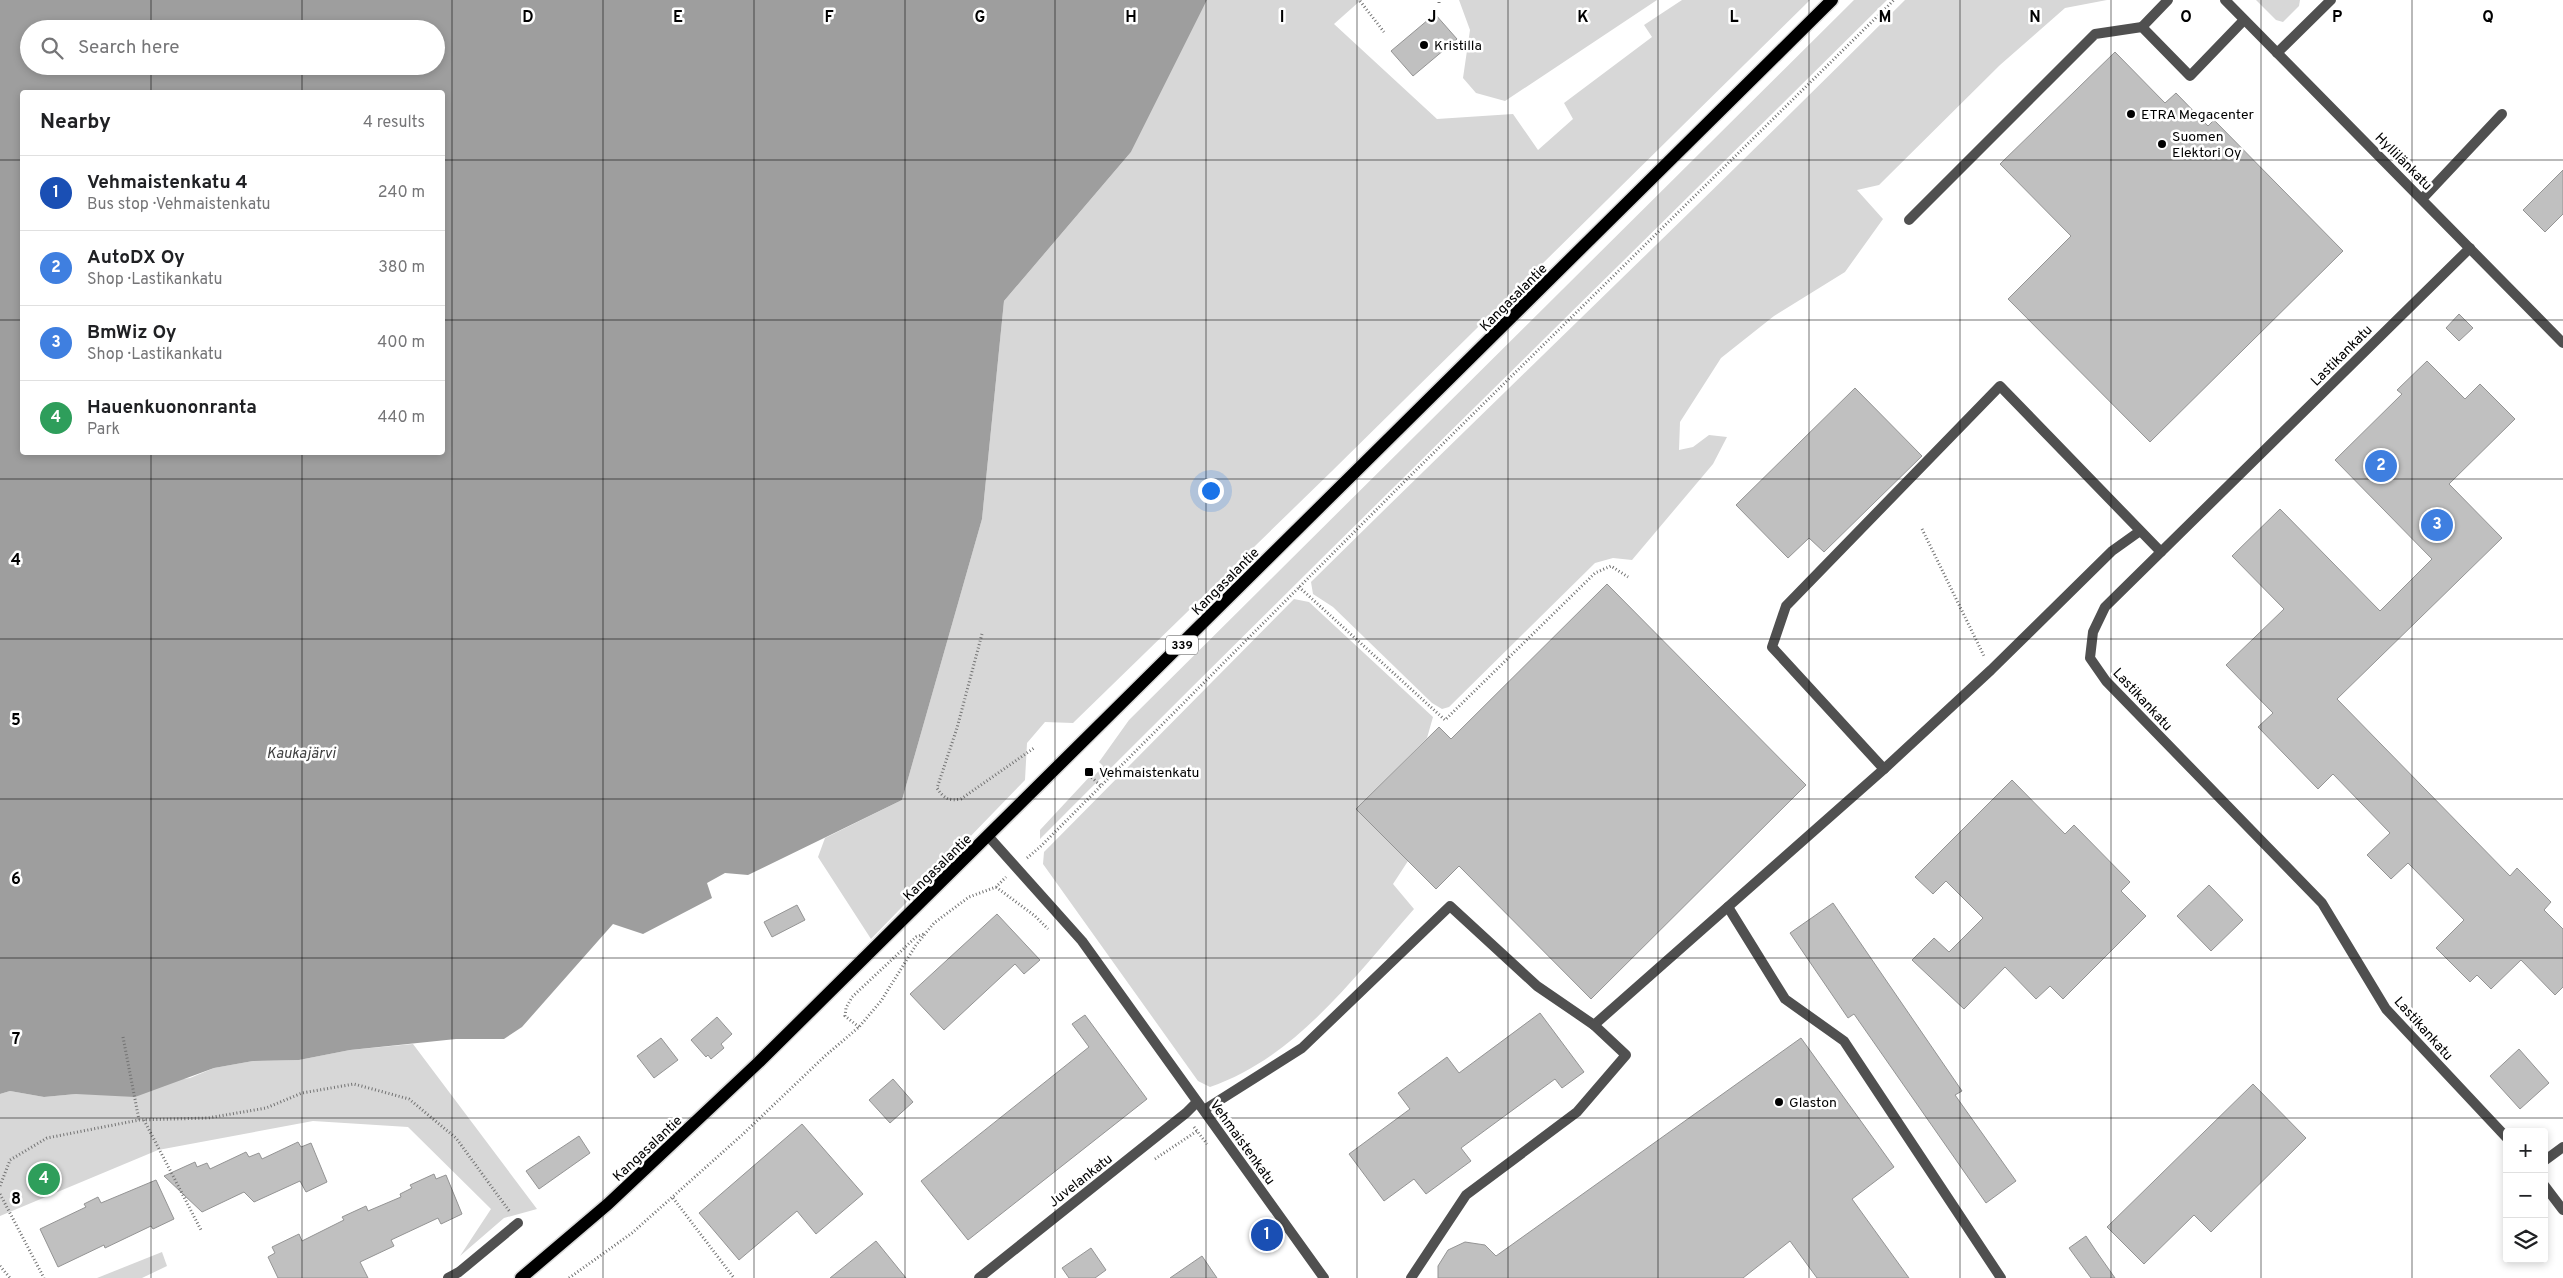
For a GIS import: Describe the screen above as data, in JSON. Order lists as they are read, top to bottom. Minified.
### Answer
{"streets":{"main road":["Kangasalantie","339"],"street":["Hyllilänkatu","Lastikankatu","Vehmaistenkatu","Juvelankatu"]},"crossings":[["Hyllilänkatu","Lastikankatu"],["Kangasalantie","Vehmaistenkatu"],["Vehmaistenkatu","Juvelankatu"]],"water":["Kaukajärvi"],"places":{"other":["Kristilla","ETRA Megacenter","Suomen Elektori Oy","Glaston"],"transit":["Vehmaistenkatu"]},"page":{"search":"Search here","heading":["Nearby","4 results"],"list":[{"mark":"1","name":"Vehmaistenkatu 4","note":"Bus stop · Vehmaistenkatu","value":"240 m"},{"mark":"2","name":"AutoDX Oy","note":"Shop · Lastikankatu","value":"380 m"},{"mark":"3","name":"BmWiz Oy","note":"Shop · Lastikankatu","value":"400 m"},{"mark":"4","name":"Hauenkuononranta","note":"Park","value":"440 m"}],"pins":["2","3","4","1"],"map_buttons":["+","−"]},"grid":{"columns":["D","E","F","G","H","I","J","K","L","M","N","O","P","Q"],"rows":["4","5","6","7","8"]}}
